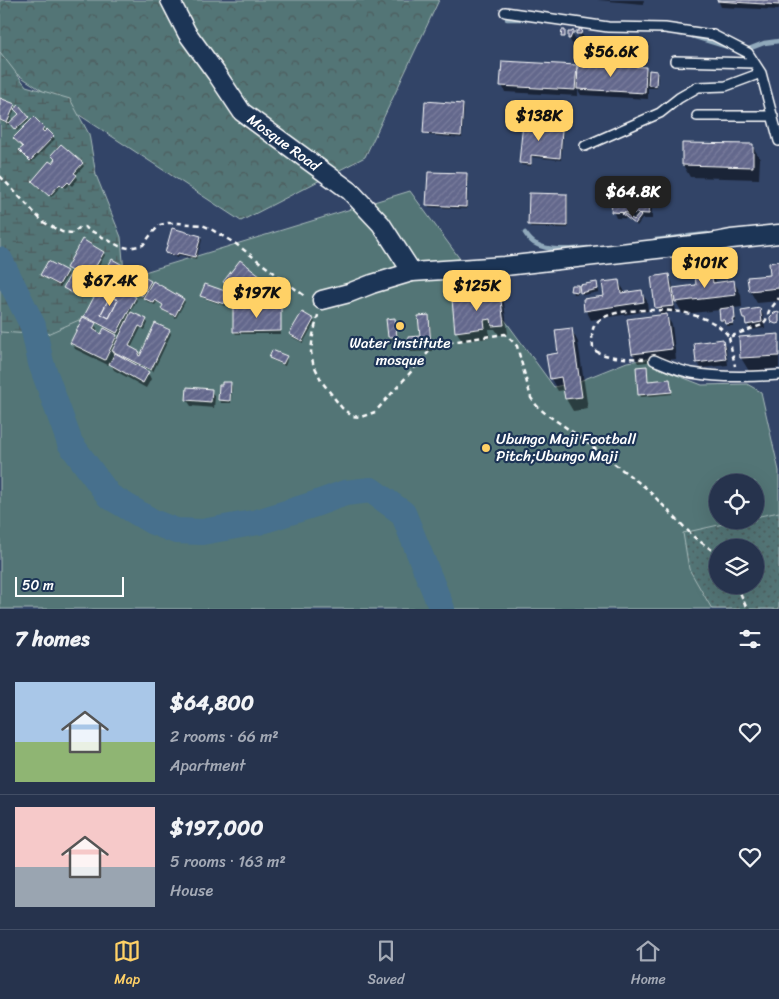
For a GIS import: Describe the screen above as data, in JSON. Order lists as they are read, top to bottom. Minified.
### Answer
{"streets":{"street":["Mosque Road"]},"places":["Water institute mosque","Ubungo Maji Football Pitch;Ubungo Maji"],"scale_bar":"50 m","page":{"price":["$56.6K","$138K","$64.8K","$101K","$67.4K","$125K","$197K"],"scale":"50 m","heading":"7 homes","list":[{"name":"$64,800","note":"2 rooms · 66 m² · Apartment"},{"name":"$197,000","note":"5 rooms · 163 m² · House"}],"tabs":["Map","Saved","Home"]}}
